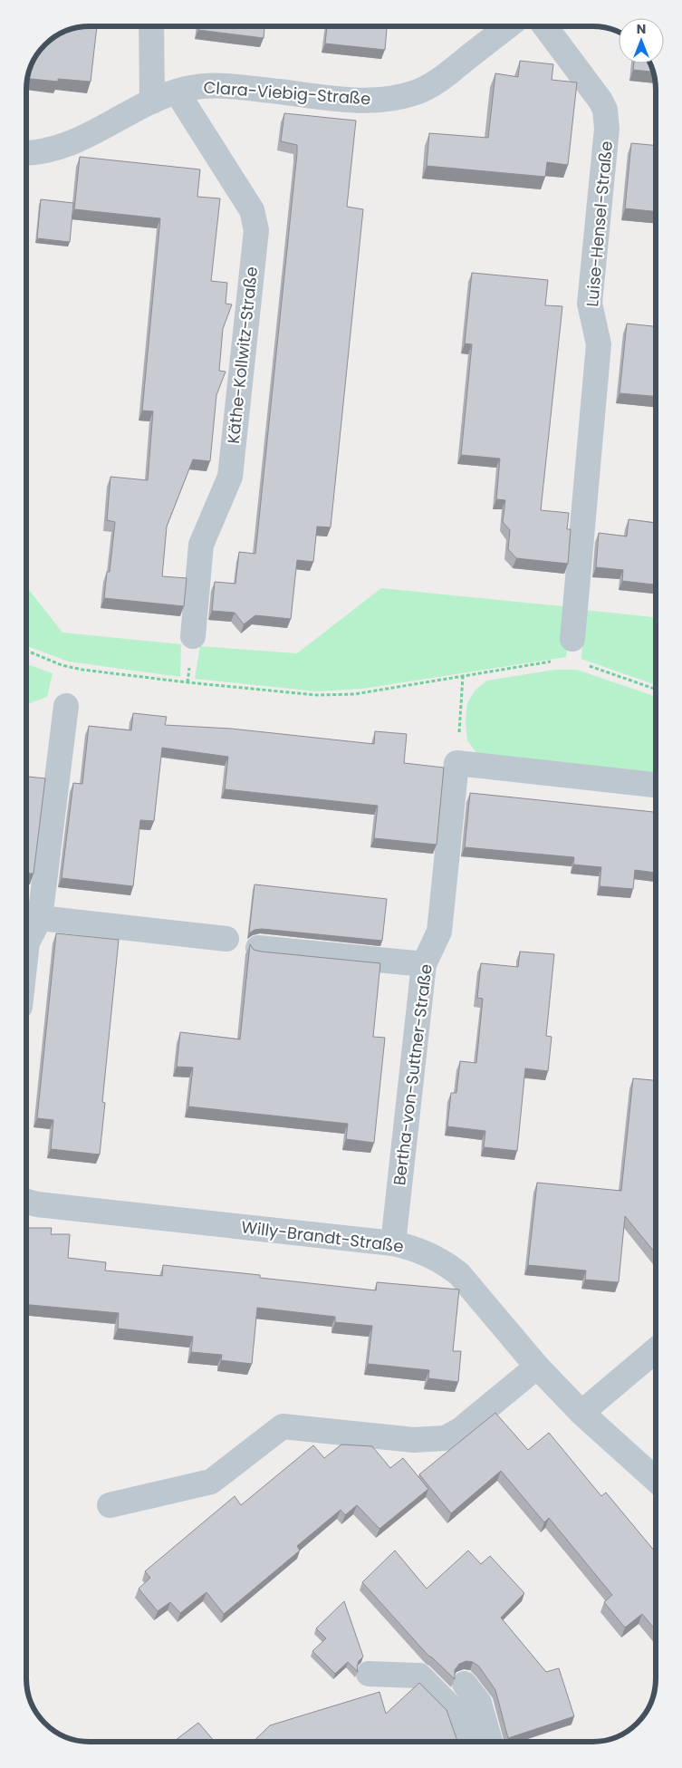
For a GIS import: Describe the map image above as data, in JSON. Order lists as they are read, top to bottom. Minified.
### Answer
{"streets":{"street":["Clara-Viebig-Straße","Luise-Hensel-Straße","Käthe-Kollwitz-Straße","Bertha-von-Suttner-Straße","Willy-Brandt-Straße"]},"crossings":[["Clara-Viebig-Straße","Käthe-Kollwitz-Straße"],["Bertha-von-Suttner-Straße","Willy-Brandt-Straße"]],"north":"top"}
